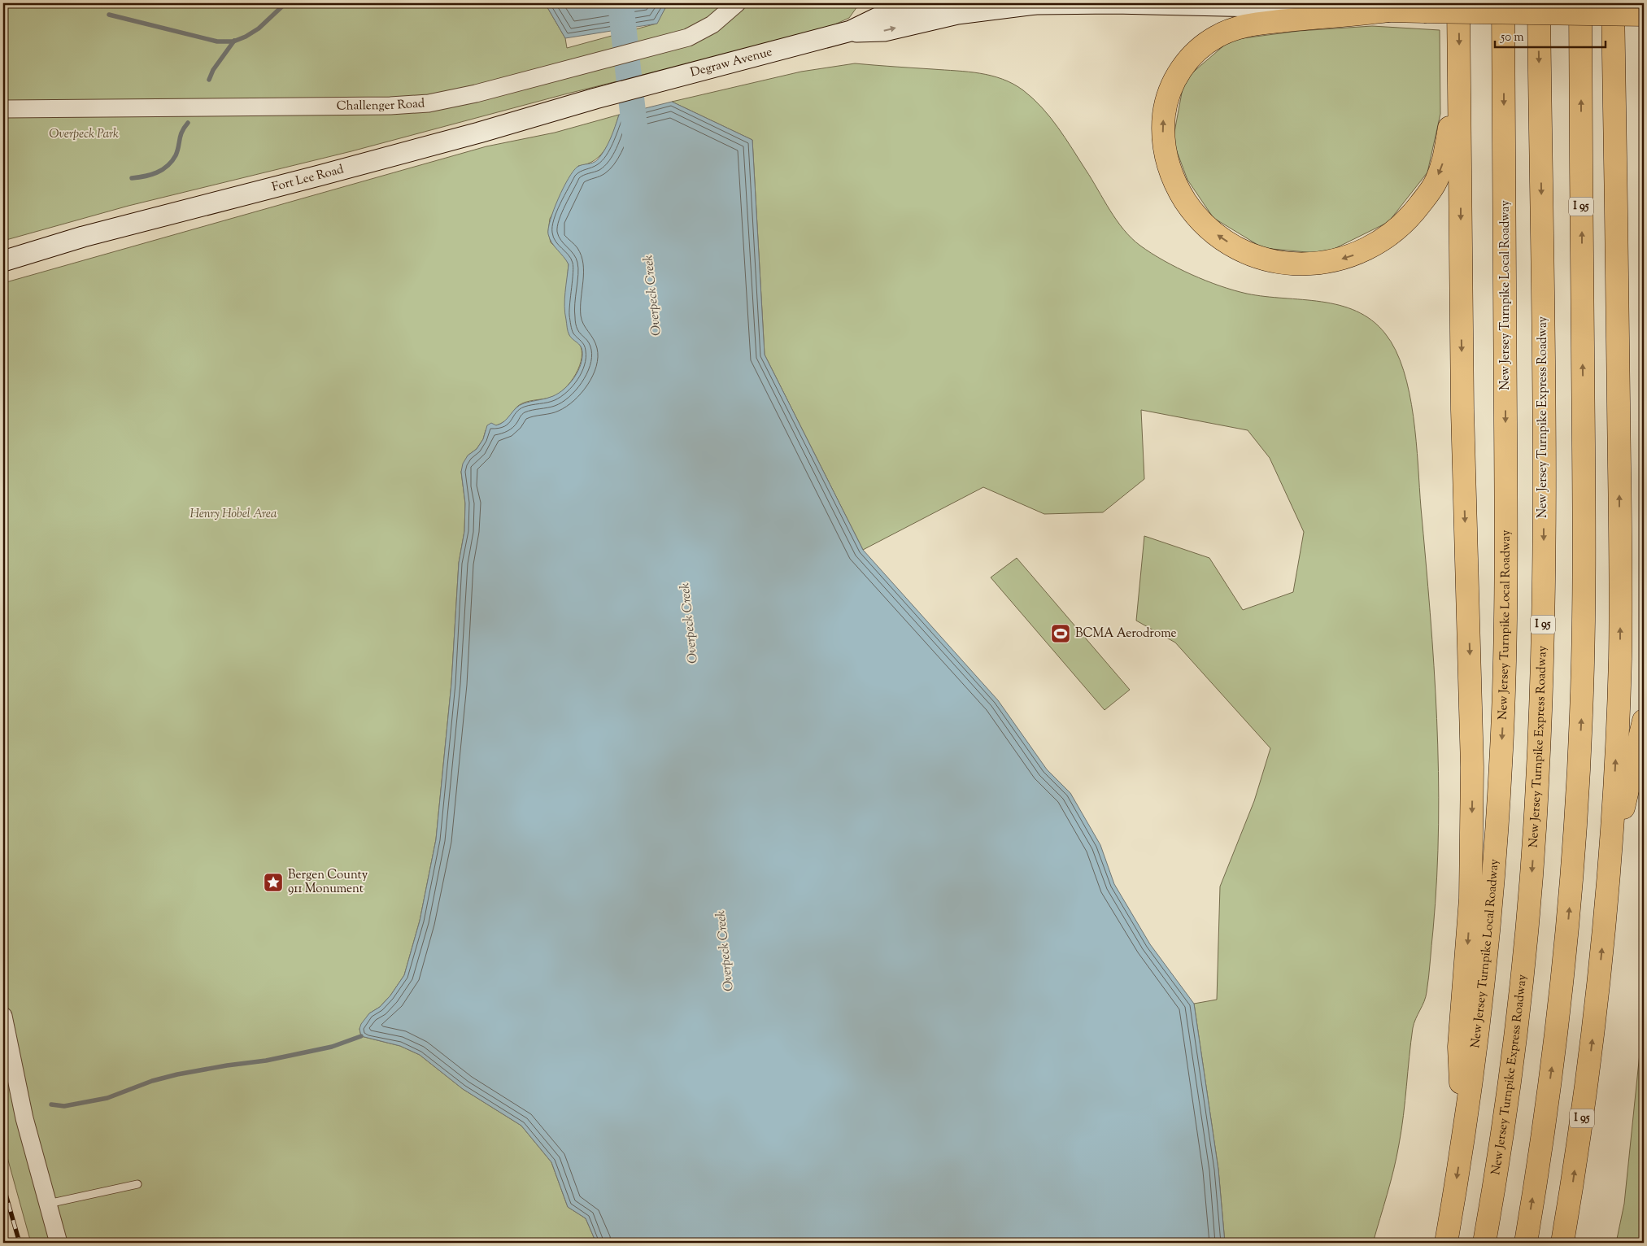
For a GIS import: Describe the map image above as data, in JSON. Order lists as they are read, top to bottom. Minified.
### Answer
{"streets":{"main road":["Degraw Avenue","Fort Lee Road","I 95","New Jersey Turnpike Local Roadway","New Jersey Turnpike Express Roadway"],"street":["Challenger Road"]},"crossings":[["Degraw Avenue","Fort Lee Road"]],"one_way":["Degraw Avenue"],"water":["Overpeck Creek"],"parks":["Overpeck Park","Henry Hobel Area"],"places":{"sports":["BCMA Aerodrome"],"place":["Bergen County 911 Monument"]},"scale_bar":"50 m"}
